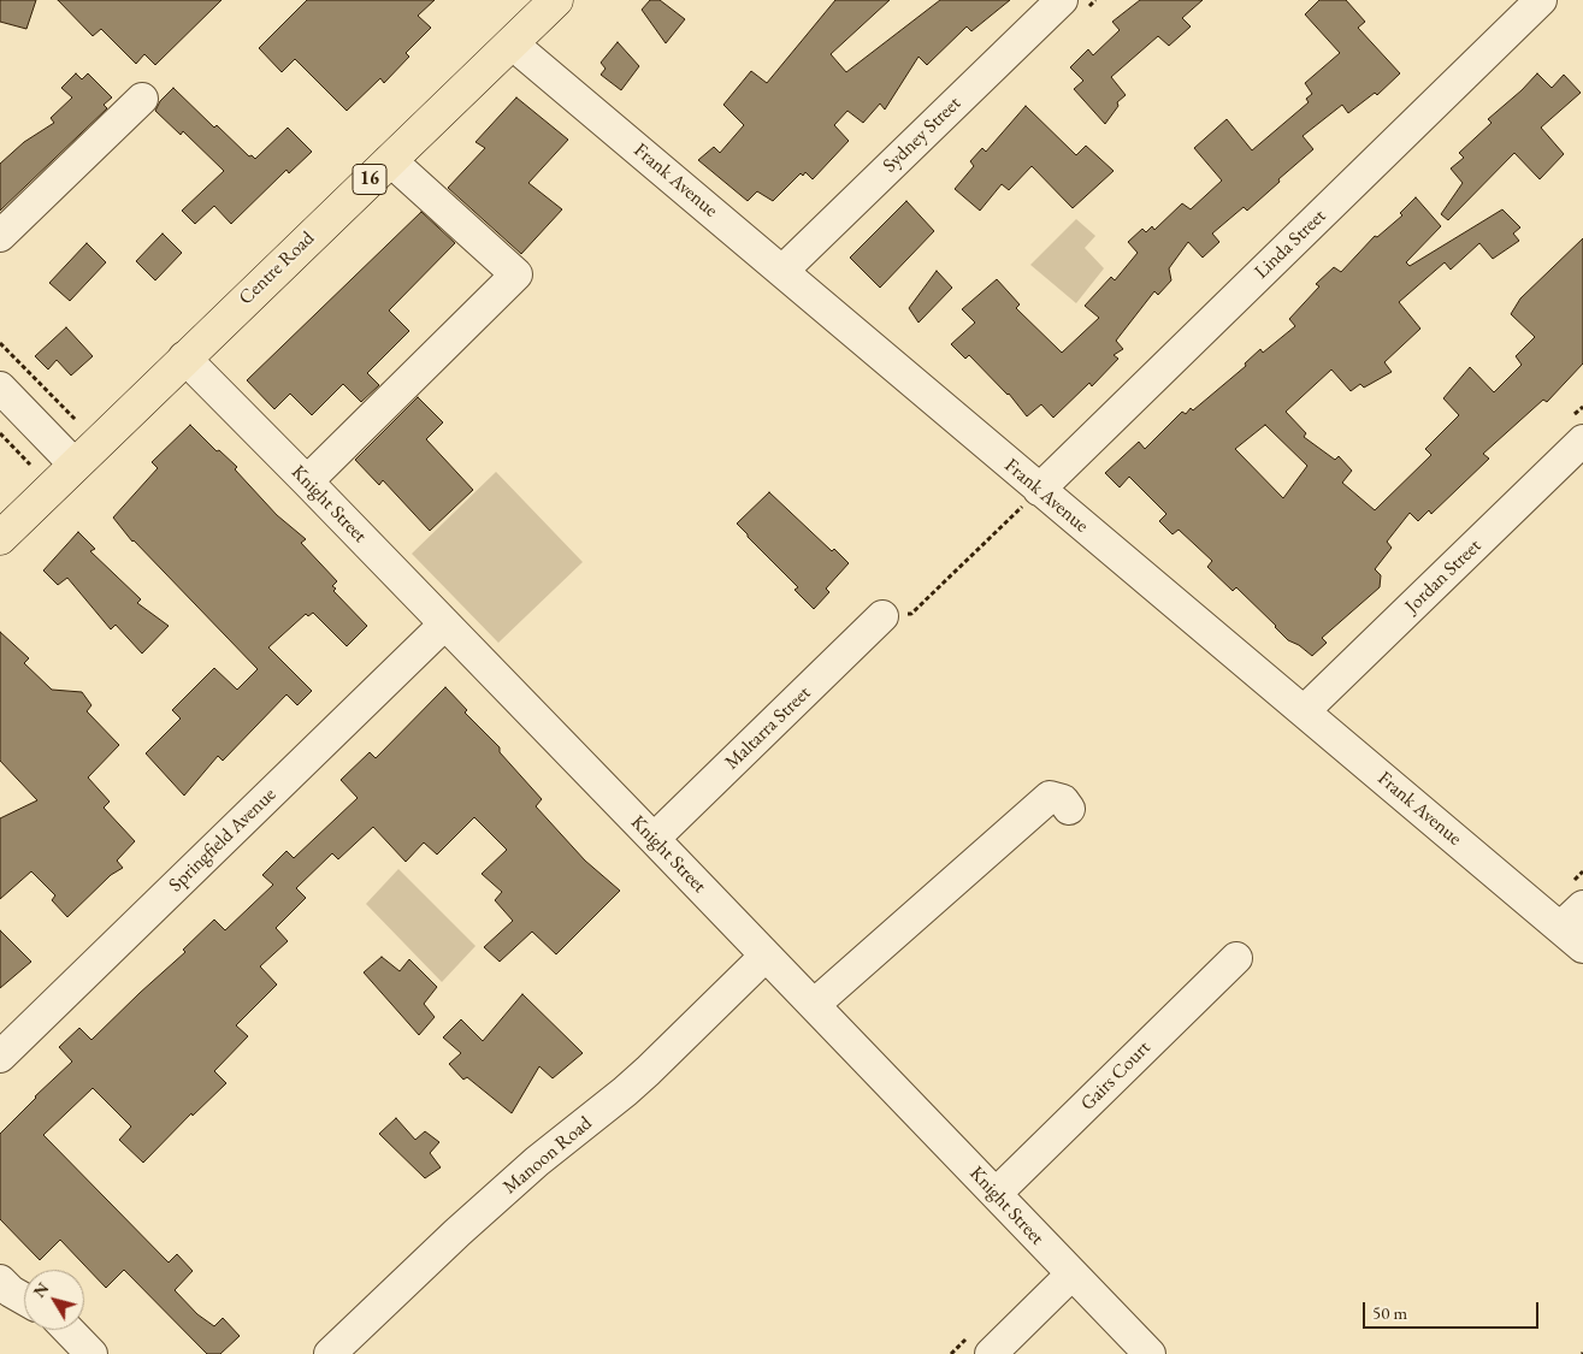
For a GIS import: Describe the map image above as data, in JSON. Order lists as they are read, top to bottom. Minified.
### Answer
{"streets":{"main road":["16","Centre Road"],"street":["Sydney Street","Frank Avenue","Linda Street","Knight Street","Jordan Street","Maltarra Street","Springfield Avenue","Gairs Court","Manoon Road"]},"crossings":[["Sydney Street","Frank Avenue"],["Frank Avenue","Linda Street"],["Frank Avenue","Centre Road"],["Frank Avenue","Jordan Street"],["Centre Road","Knight Street"],["Knight Street","Maltarra Street"],["Knight Street","Springfield Avenue"],["Knight Street","Gairs Court"],["Knight Street","Manoon Road"]],"scale_bar":"50 m","north":"top left"}
